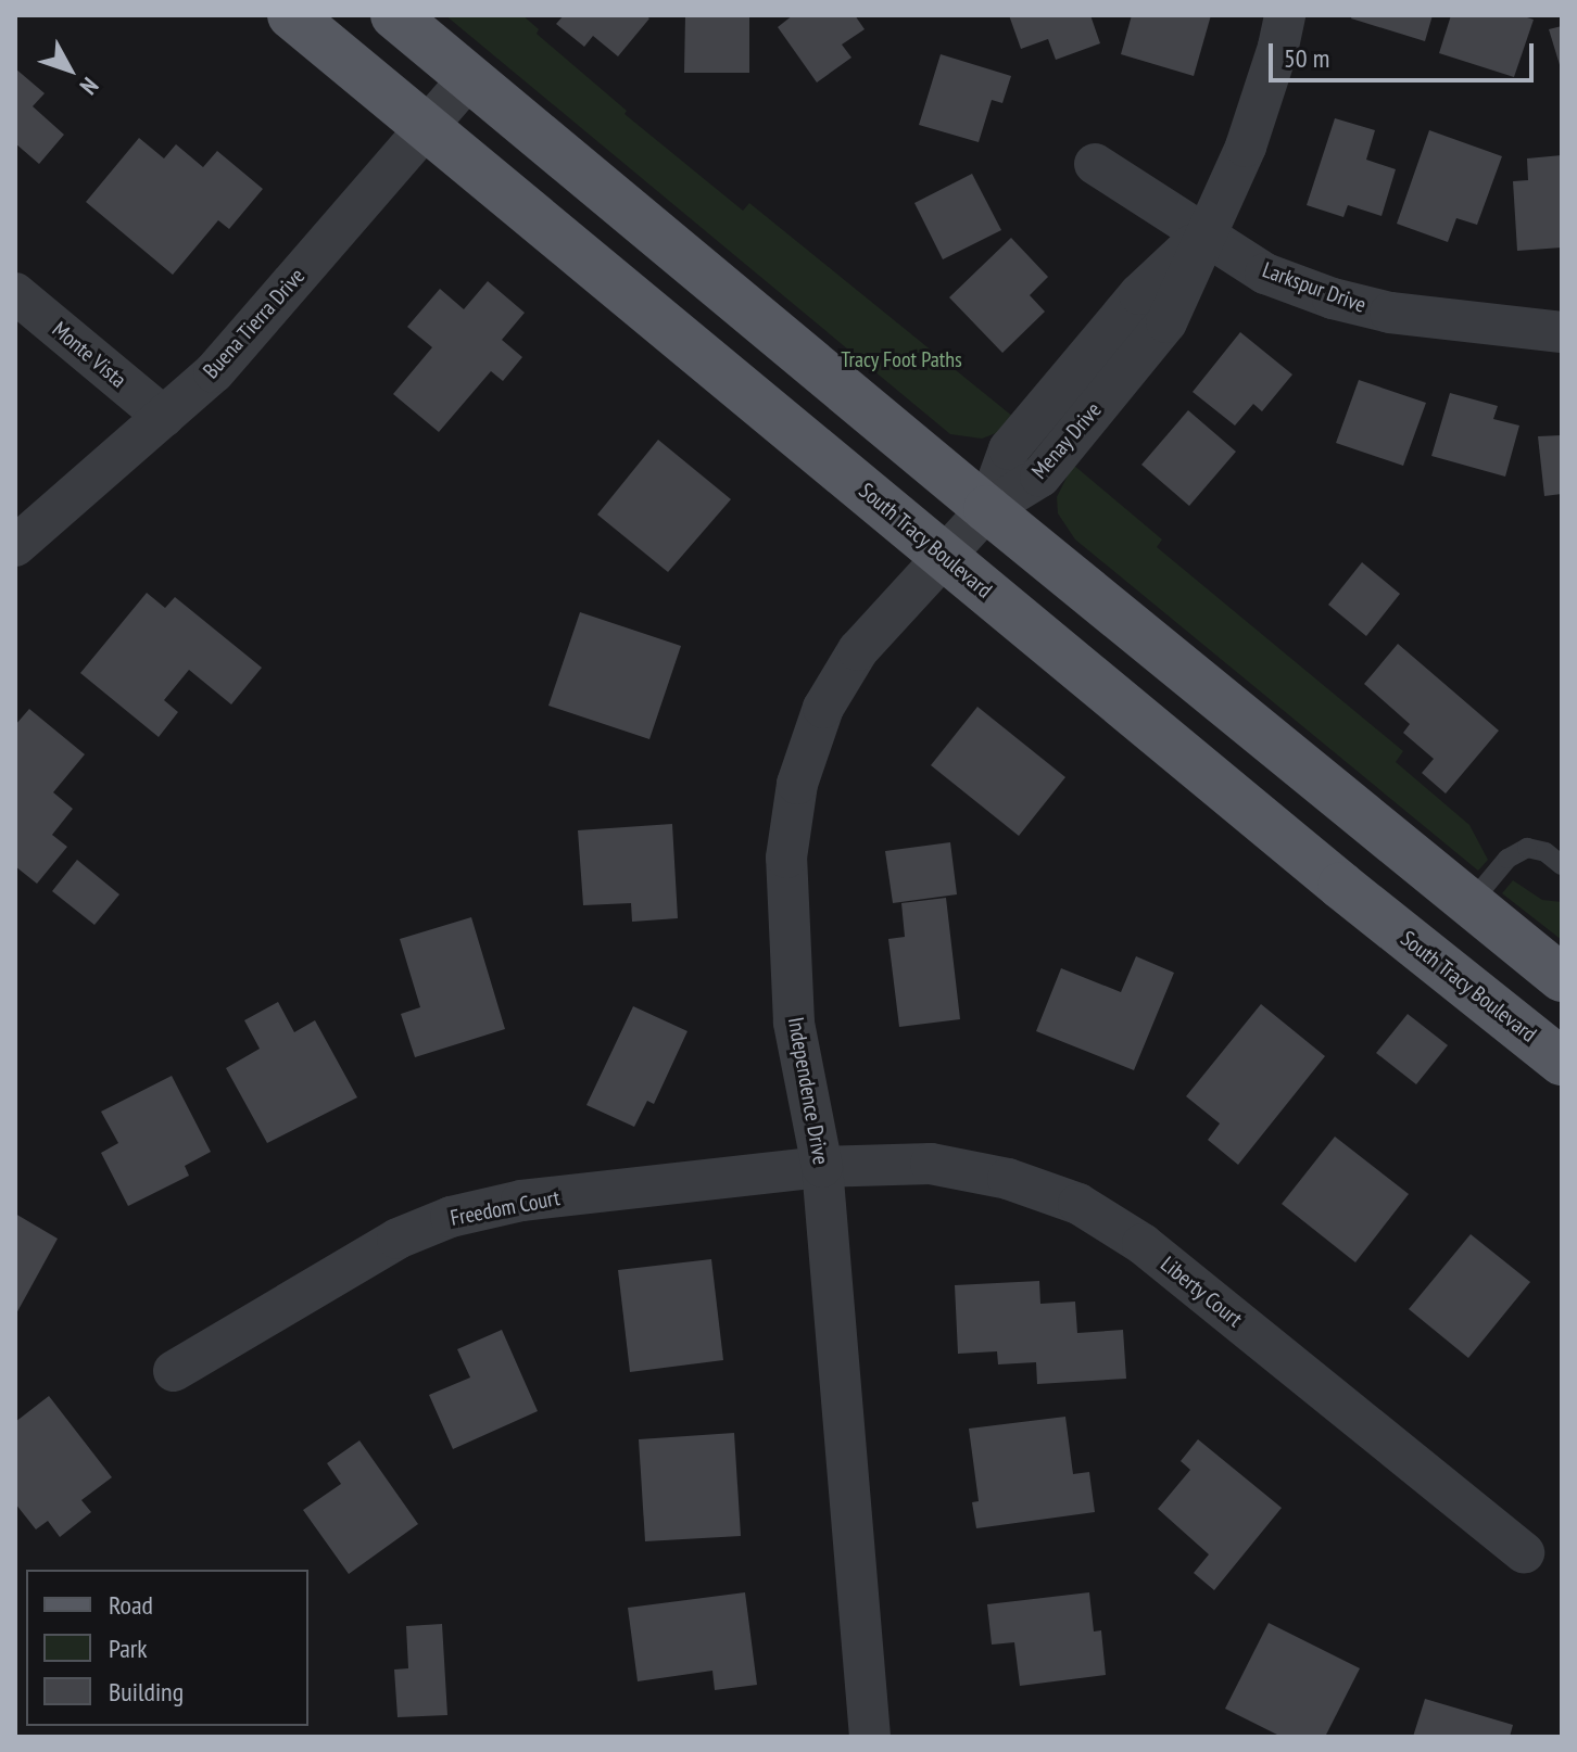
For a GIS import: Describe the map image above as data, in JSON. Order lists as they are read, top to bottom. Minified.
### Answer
{"streets":{"main road":["South Tracy Boulevard"],"street":["Larkspur Drive","Buena Tierra Drive","Monte Vista","Menay Drive","Independence Drive","Freedom Court","Liberty Court"]},"crossings":[["Larkspur Drive","Menay Drive"],["Buena Tierra Drive","Monte Vista"],["Buena Tierra Drive","South Tracy Boulevard"],["Menay Drive","Independence Drive"],["South Tracy Boulevard","Independence Drive"],["Independence Drive","Freedom Court"],["Independence Drive","Liberty Court"],["Freedom Court","Liberty Court"]],"parks":["Tracy Foot Paths"],"legend":["Road","Park","Building"],"scale_bar":"50 m","north":"bottom right"}
